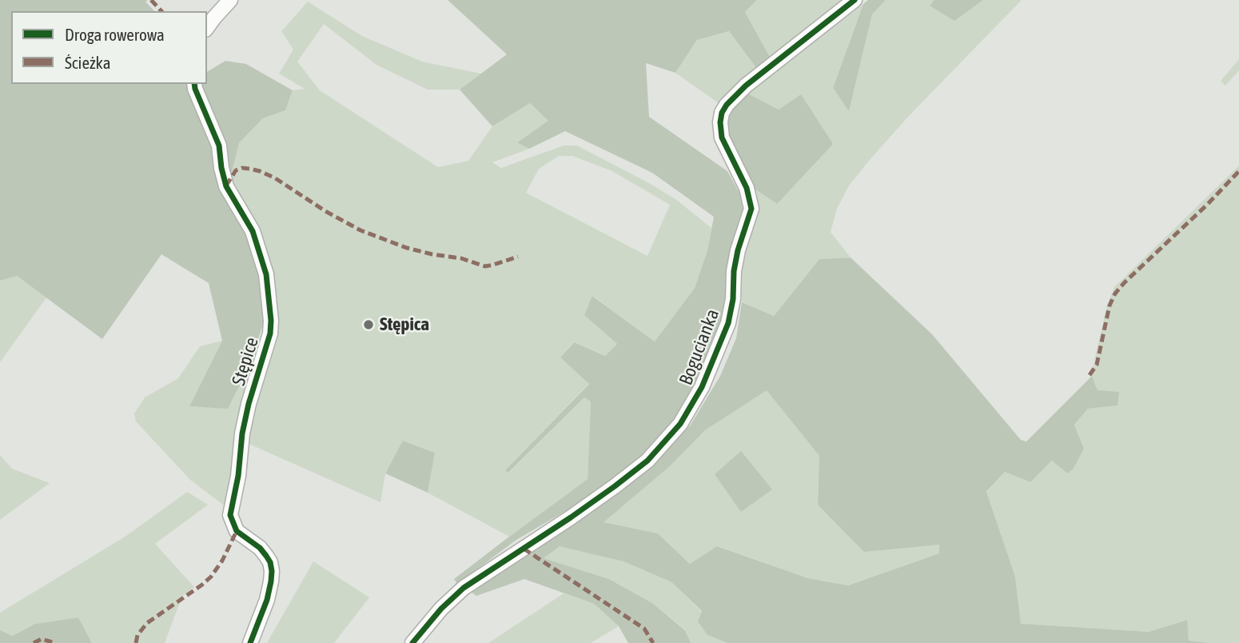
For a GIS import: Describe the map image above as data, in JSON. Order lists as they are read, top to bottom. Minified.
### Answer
{"streets":{"street":["Bogucianka","Stępice"]},"places":["Stępica"],"legend":["Droga rowerowa","Ścieżka"]}
